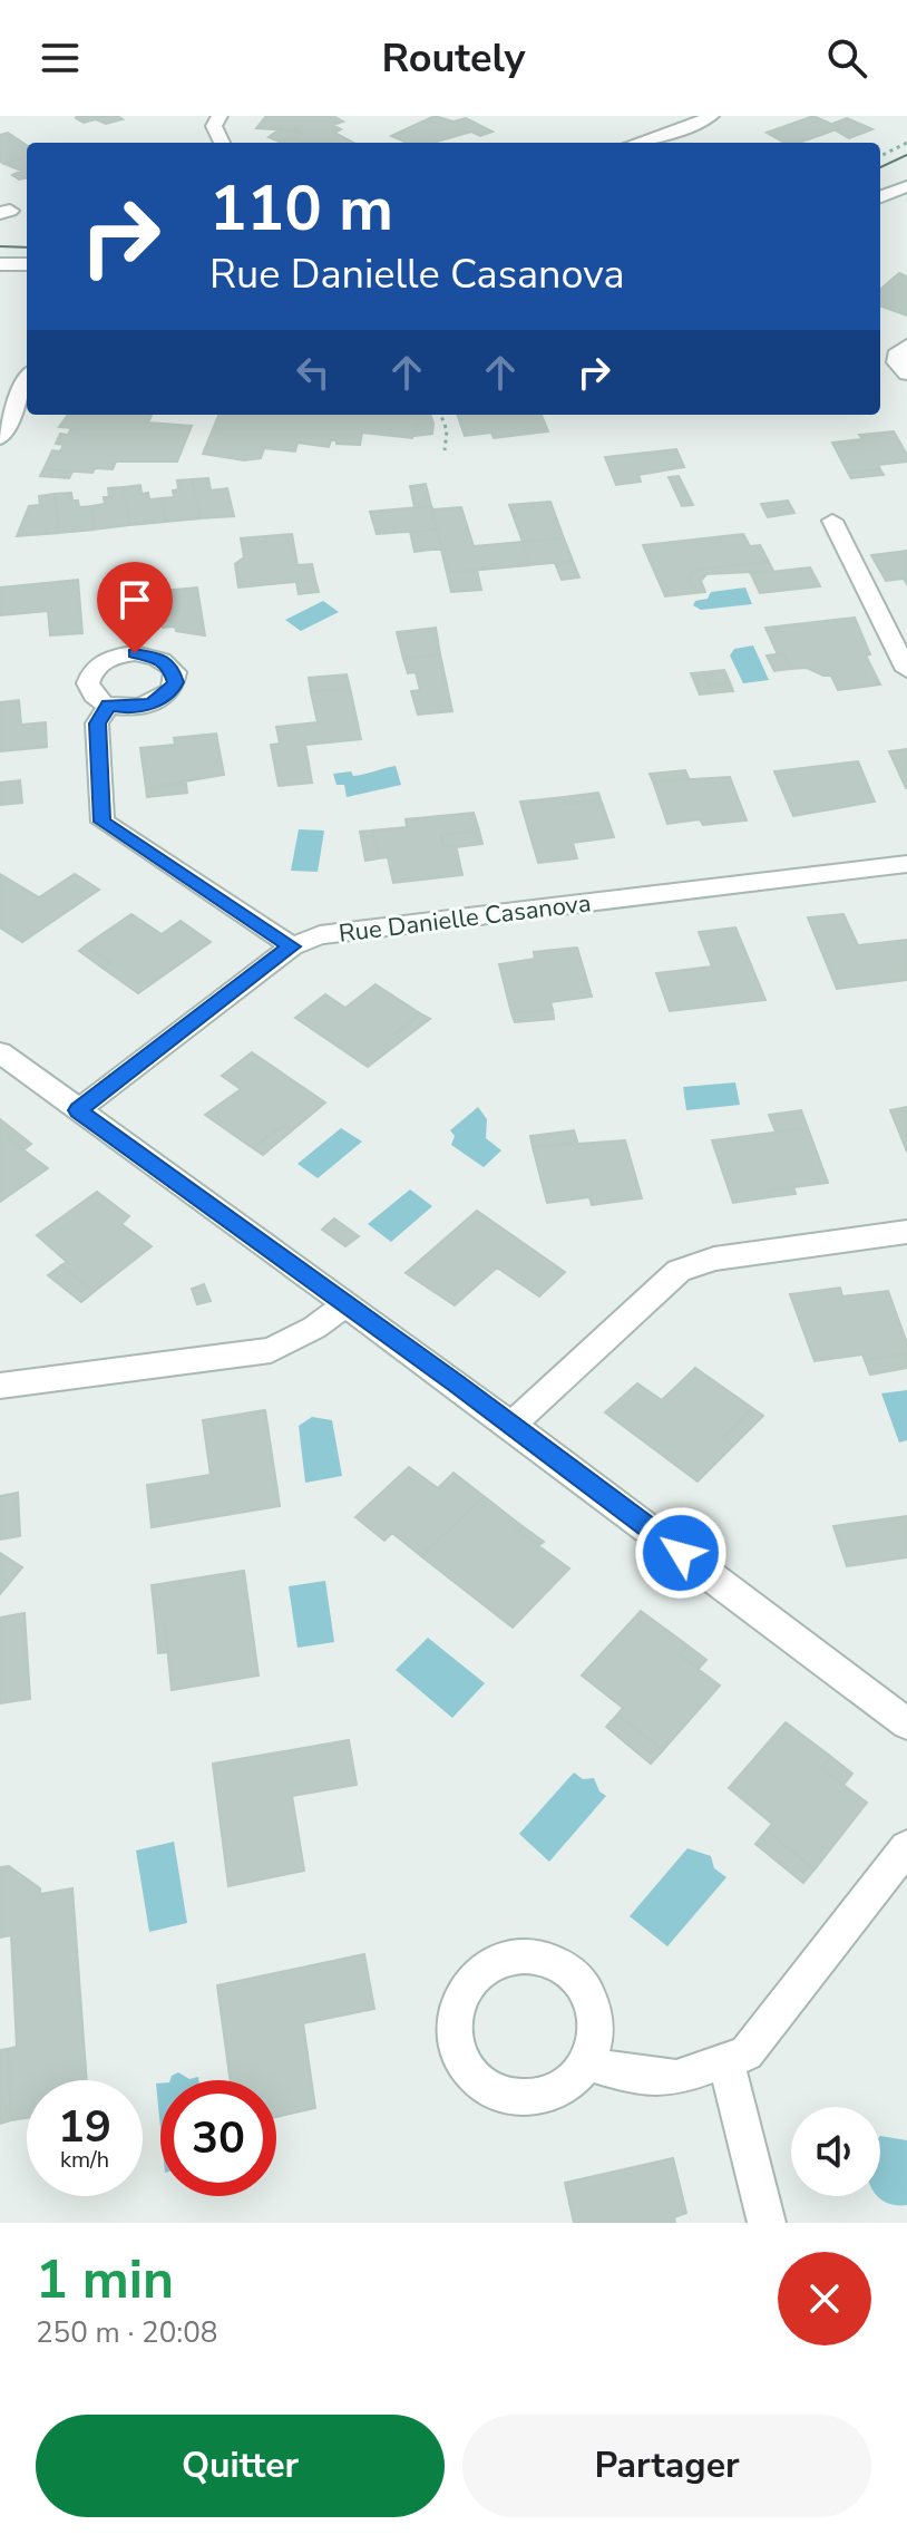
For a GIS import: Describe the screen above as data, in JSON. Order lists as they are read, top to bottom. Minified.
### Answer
{"streets":{"street":["Rue Danielle Casanova"]},"page":{"header":"Routely","turn":["110 m","Rue Danielle Casanova"],"speed":"19 km/h","limit":"30","heading":["1 min","250 m · 20:08"],"buttons":["Quitter","Partager"]}}
